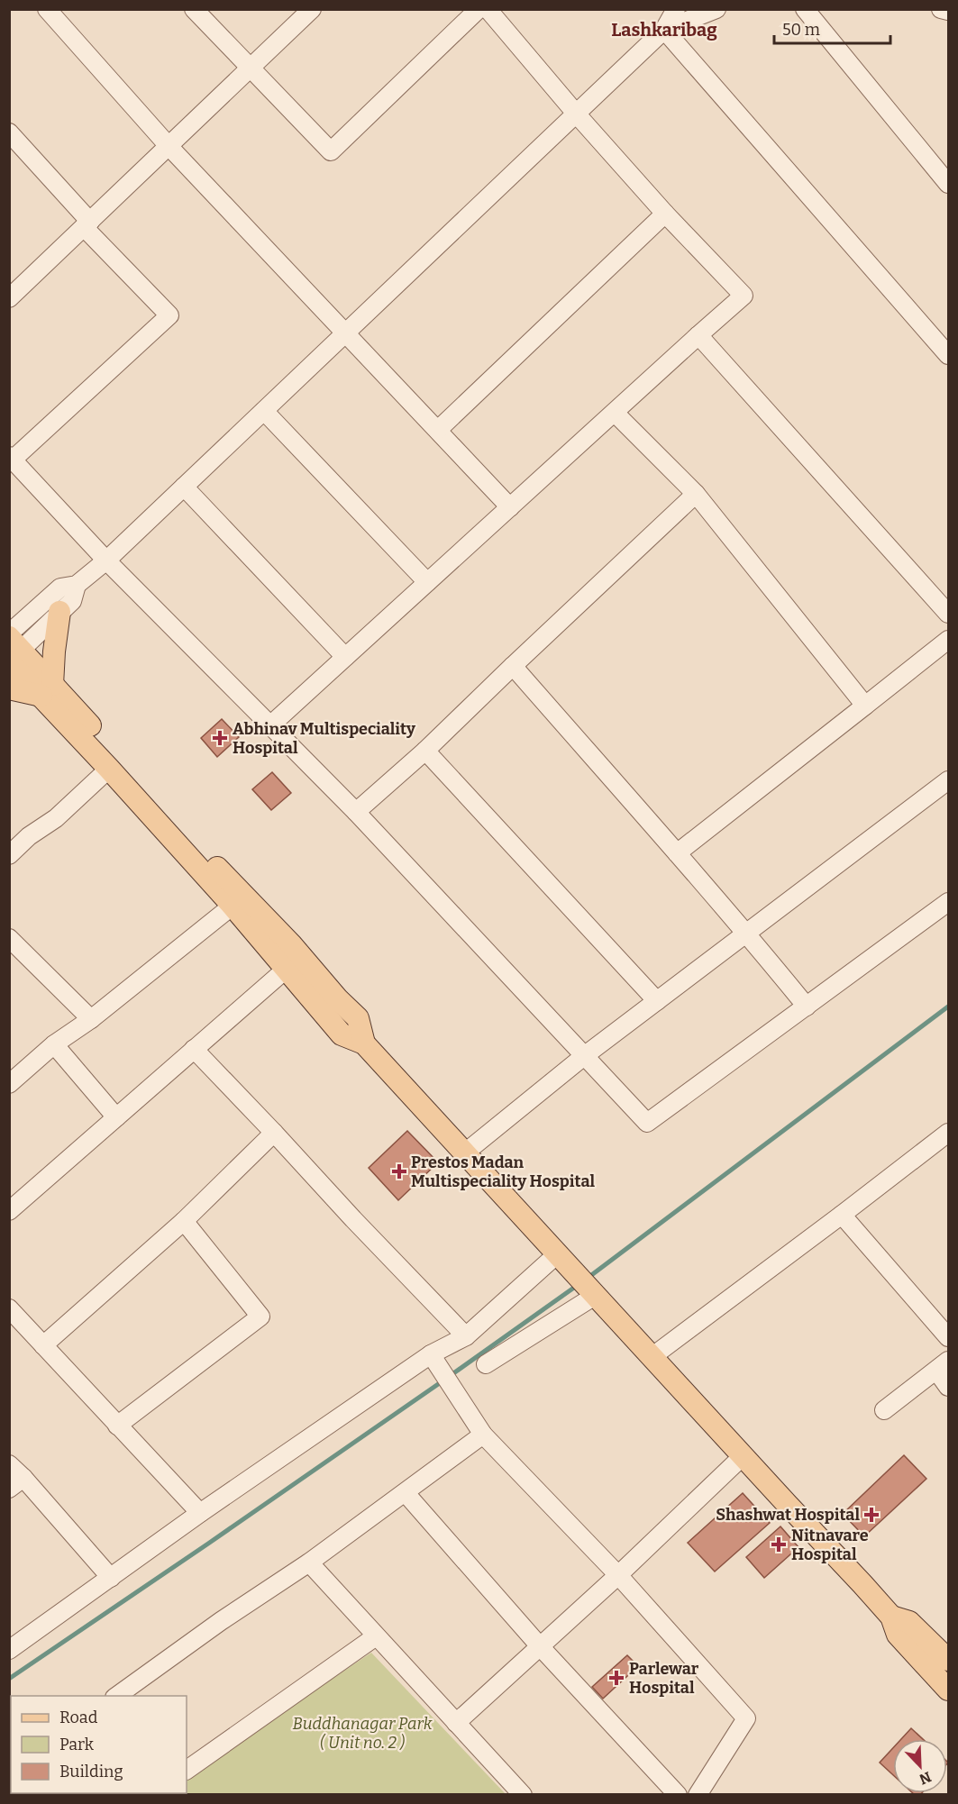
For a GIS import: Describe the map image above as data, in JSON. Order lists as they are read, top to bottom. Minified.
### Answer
{"districts":["Lashkaribag"],"parks":["Buddhanagar Park ( Unit no. 2 )"],"places":{"health":["Abhinav Multispeciality Hospital","Prestos Madan Multispeciality Hospital","Shashwat Hospital","Nitnavare Hospital","Parlewar Hospital"]},"legend":["Road","Park","Building"],"scale_bar":"50 m","north":"bottom right"}
